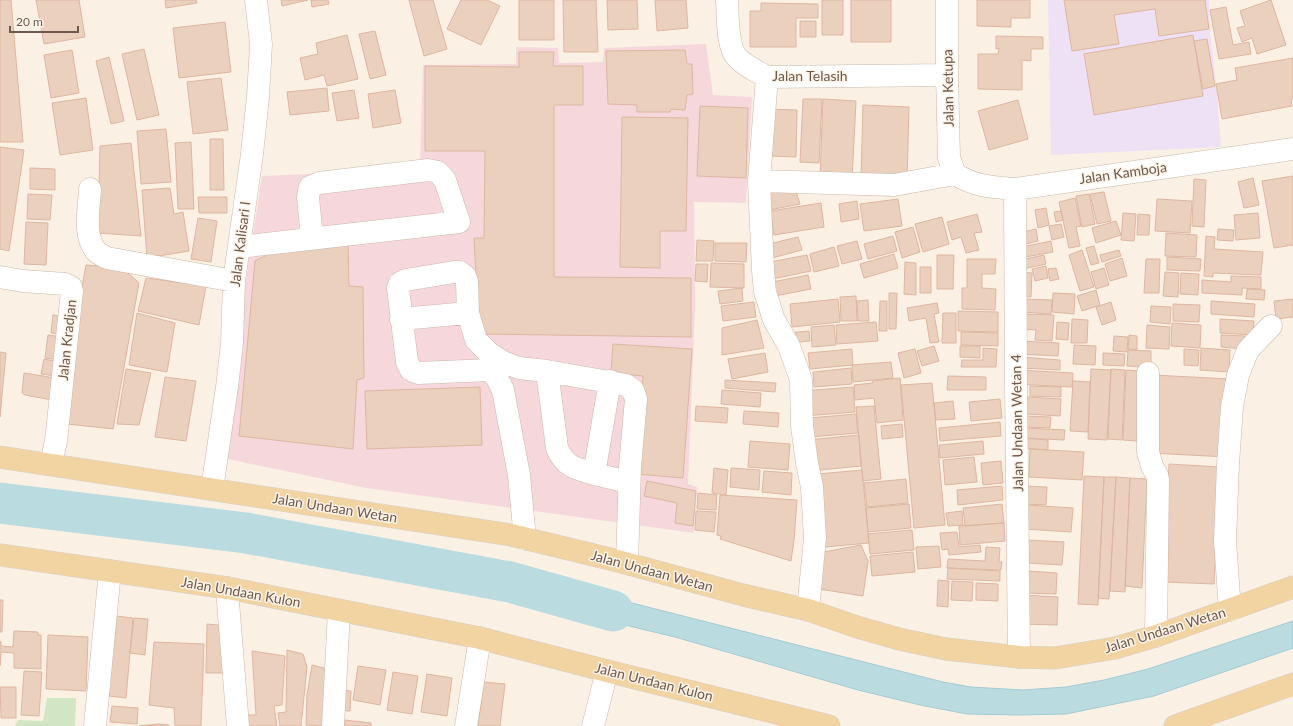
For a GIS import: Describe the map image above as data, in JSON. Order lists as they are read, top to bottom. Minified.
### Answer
{"streets":{"main road":["Jalan Undaan Wetan","Jalan Undaan Kulon"],"street":["Jalan Telasih","Jalan Ketupa","Jalan Kamboja","Jalan Kalisari I","Jalan Kradjan","Jalan Undaan Wetan 4"]},"crossings":[["Jalan Telasih","Jalan Ketupa"],["Jalan Ketupa","Jalan Kamboja"],["Jalan Kamboja","Jalan Undaan Wetan 4"],["Jalan Kalisari I","Jalan Undaan Wetan"],["Jalan Kradjan","Jalan Undaan Wetan"],["Jalan Undaan Wetan 4","Jalan Undaan Wetan"]],"scale_bar":"20 m"}
